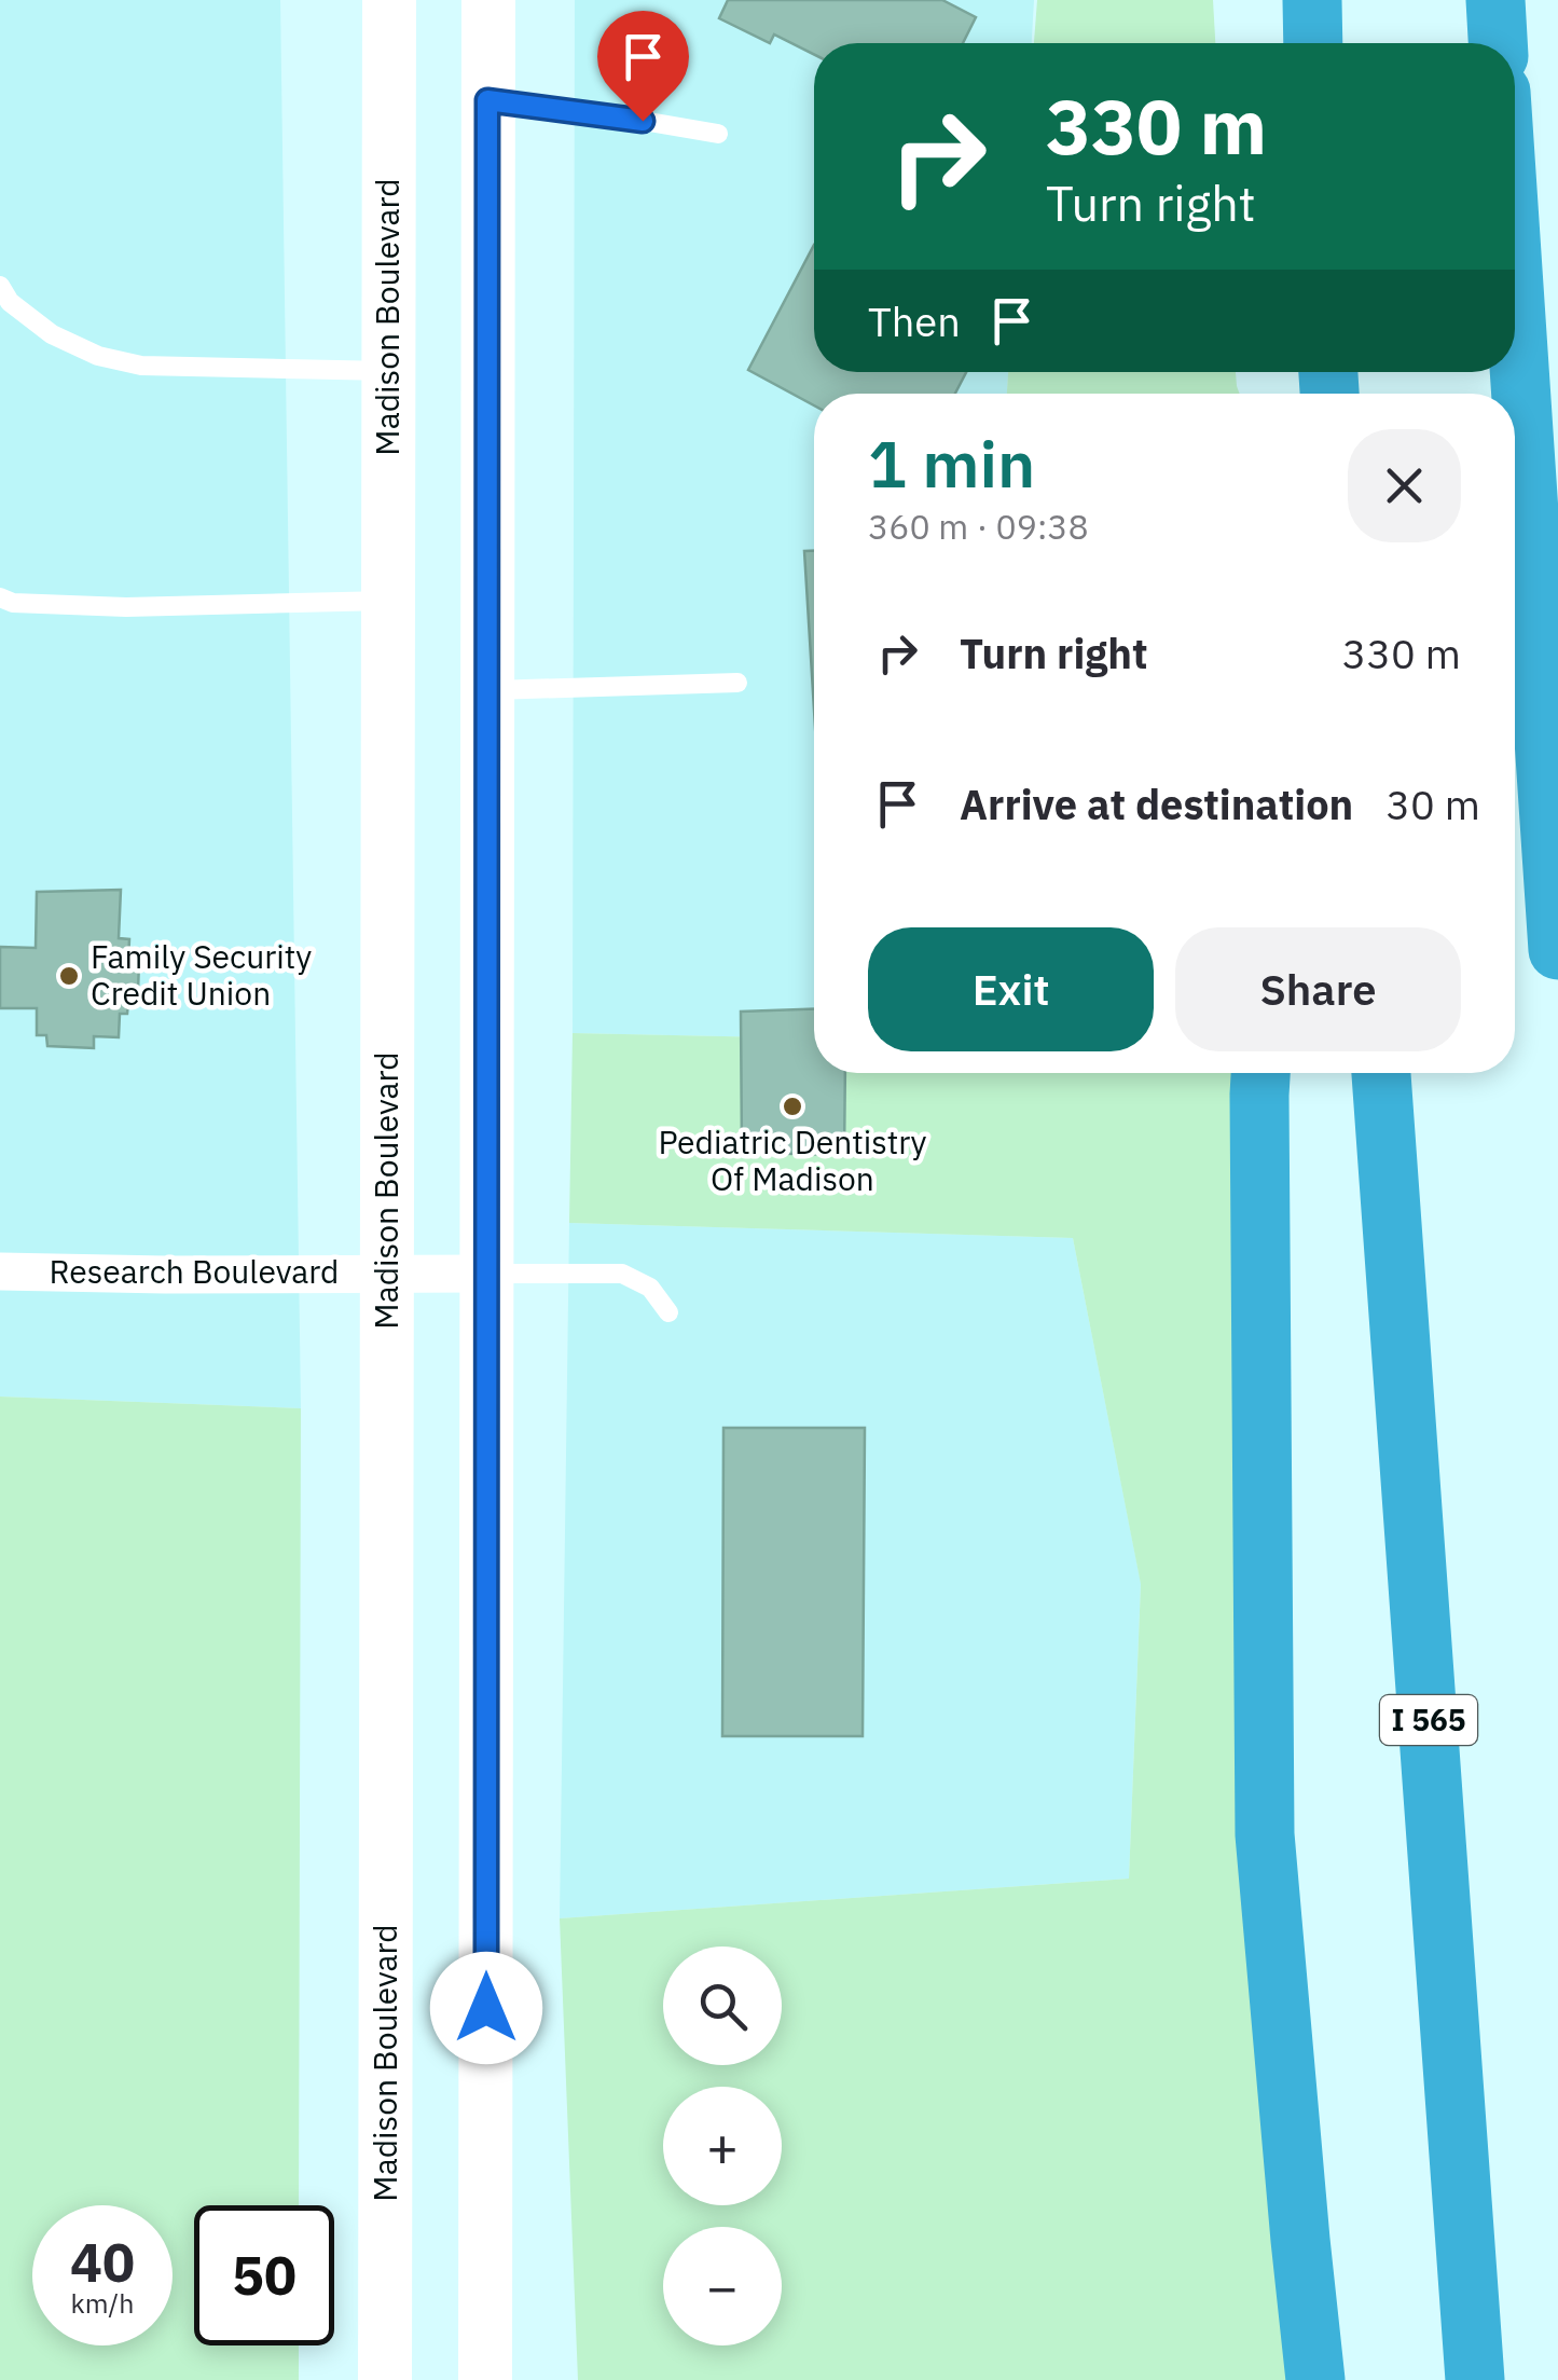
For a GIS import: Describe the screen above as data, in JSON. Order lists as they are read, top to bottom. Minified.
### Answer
{"streets":{"highway":["I 565"],"main road":["Madison Boulevard"],"street":["Research Boulevard"]},"crossings":[["Madison Boulevard","Research Boulevard"]],"places":["Family Security Credit Union","Pediatric Dentistry Of Madison"],"page":{"turn":["330 m","Turn right"],"then":"Then","heading":["1 min","360 m · 09:38"],"list":[{"name":"Turn right","value":"330 m"},{"name":"Arrive at destination","value":"30 m"}],"buttons":["Exit","Share"],"map_buttons":["+","−"],"speed":"40 km/h","limit":"50"}}
